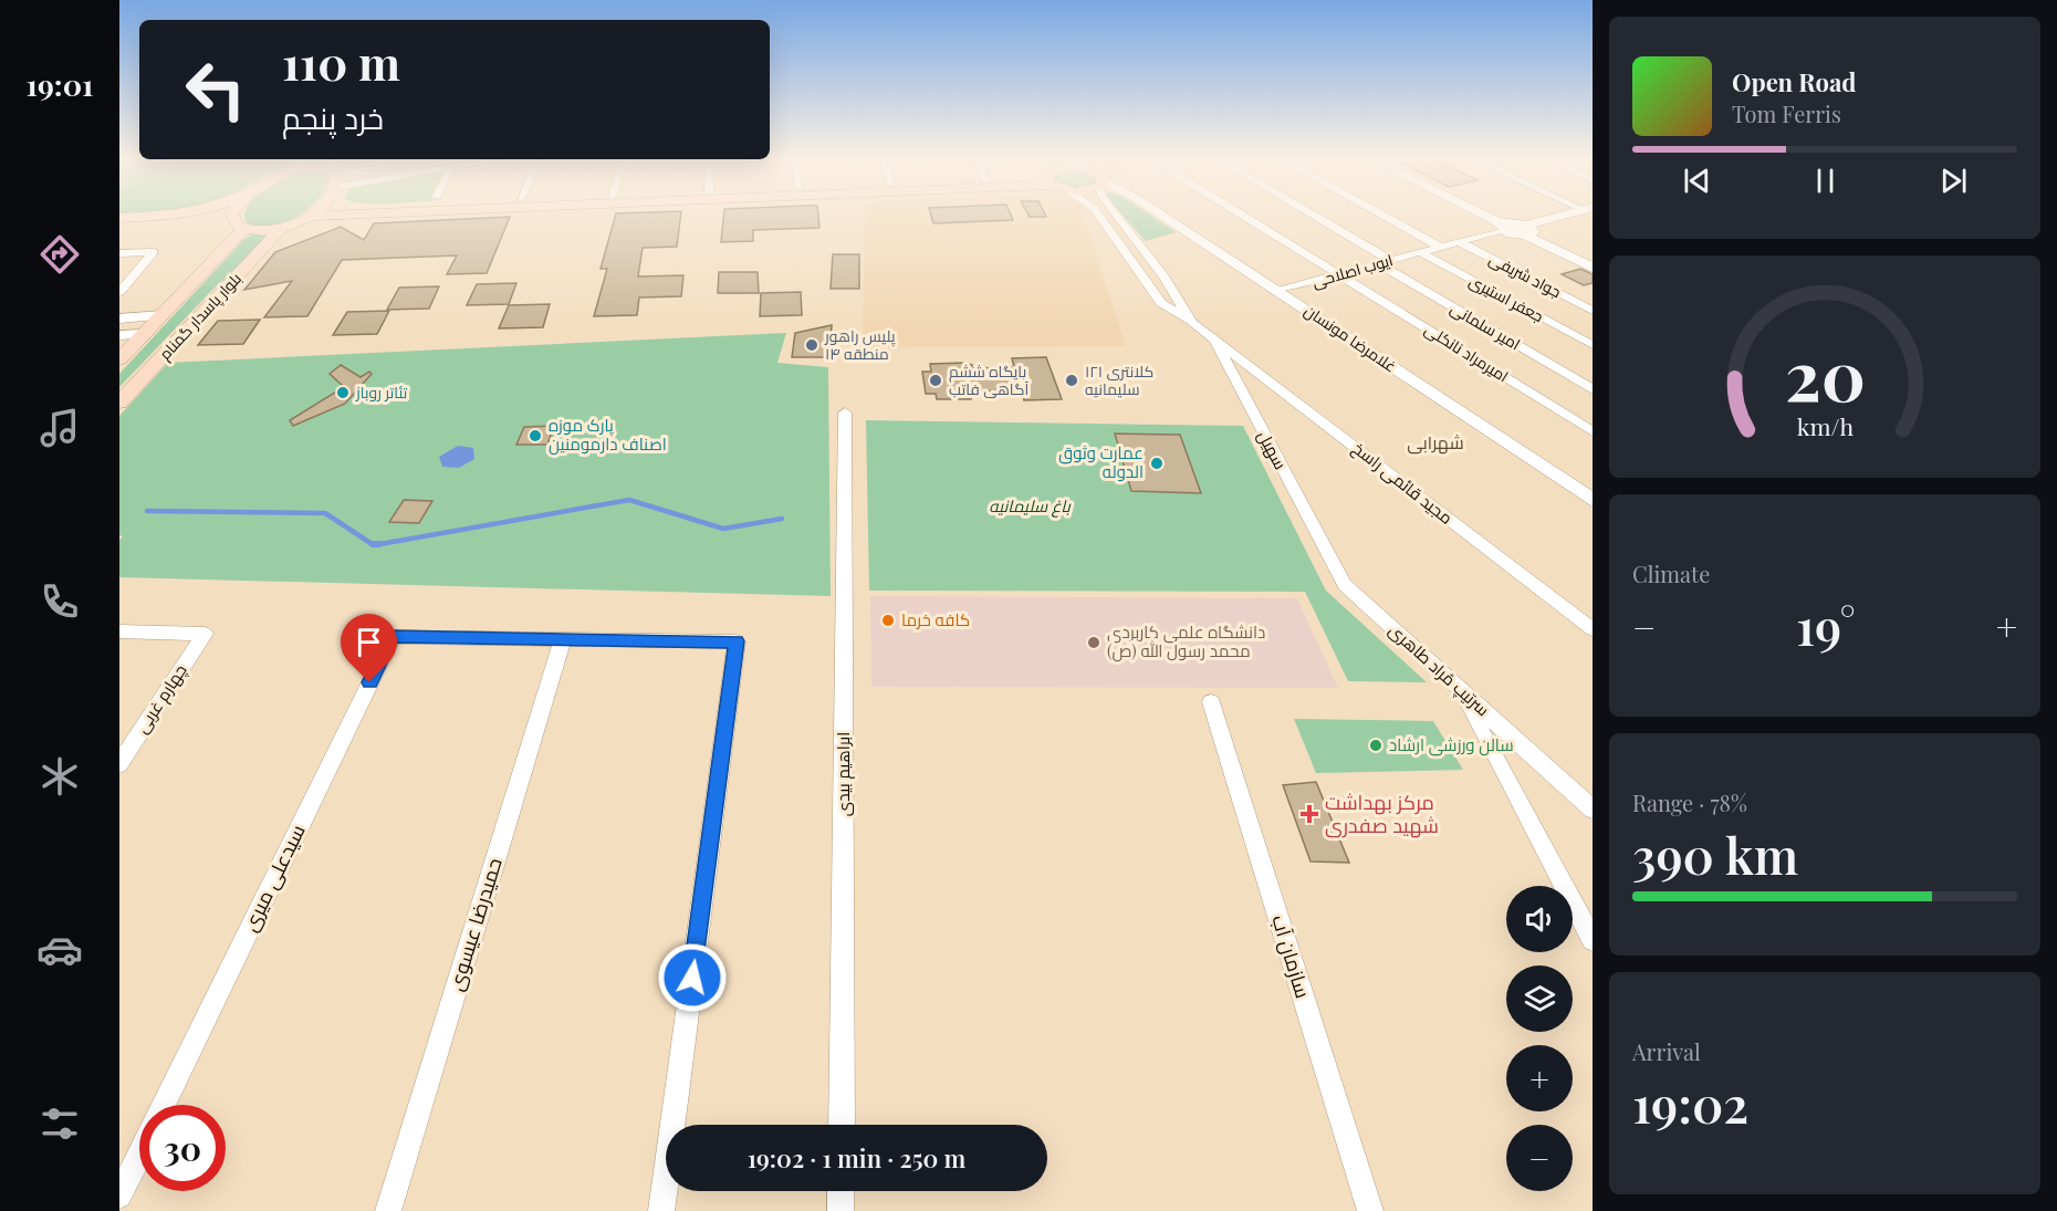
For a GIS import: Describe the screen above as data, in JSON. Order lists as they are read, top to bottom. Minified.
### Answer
{"streets":{"main road":["بلوار پاسدار گمنام"],"street":["ایوب اصلاحی","جواد شریفی","جعفر استیری","امیر سلمانی","غلامرضا مونسان","امیرمراد نانکلی","سهیل","مجید قائمی راسخ","سرتیپ مُراد طاهری","چهارم غربی","ابراهیم بیدی","سیدعلی میری","حمیدرضا عیسوی","سازمان آب"]},"crossings":[["ایوب اصلاحی","جواد شریفی"],["ایوب اصلاحی","جعفر استیری"],["ایوب اصلاحی","امیر سلمانی"],["ایوب اصلاحی","غلامرضا مونسان"],["ایوب اصلاحی","امیرمراد نانکلی"],["سهیل","مجید قائمی راسخ"],["سهیل","سرتیپ مُراد طاهری"],["سیدعلی میری","حمیدرضا عیسوی"]],"districts":["شهرابی"],"parks":["باغ سلیمانیه"],"places":{"other":["پلیس راهور منطقه ۱۴","پایگاه ششم آگاهی فاتب","كلانتری ١٢١ سلیمانیه","تئاتر روباز","پارک موزه اصناف دارمومنین","عمارت وثوق الدوله","کافه خرما","دانشگاه علمی کاربردی محمد رسول الله (ص)","سالن ورزشی ارشاد"],"health":["مرکز بهداشت شهید صفدری"]},"page":{"tabs":"19:01","turn":["110 m","خرد پنجم"],"song":["Open Road","Tom Ferris"],"tile":["Climate",["Range · 78%","390 km"],["Arrival","19:02"]],"heat":["−","19°","+"],"map_buttons":["+","−"],"limit":"30","trip":"19:02 · 1 min · 250 m","gauge":["20","km/h"]}}
